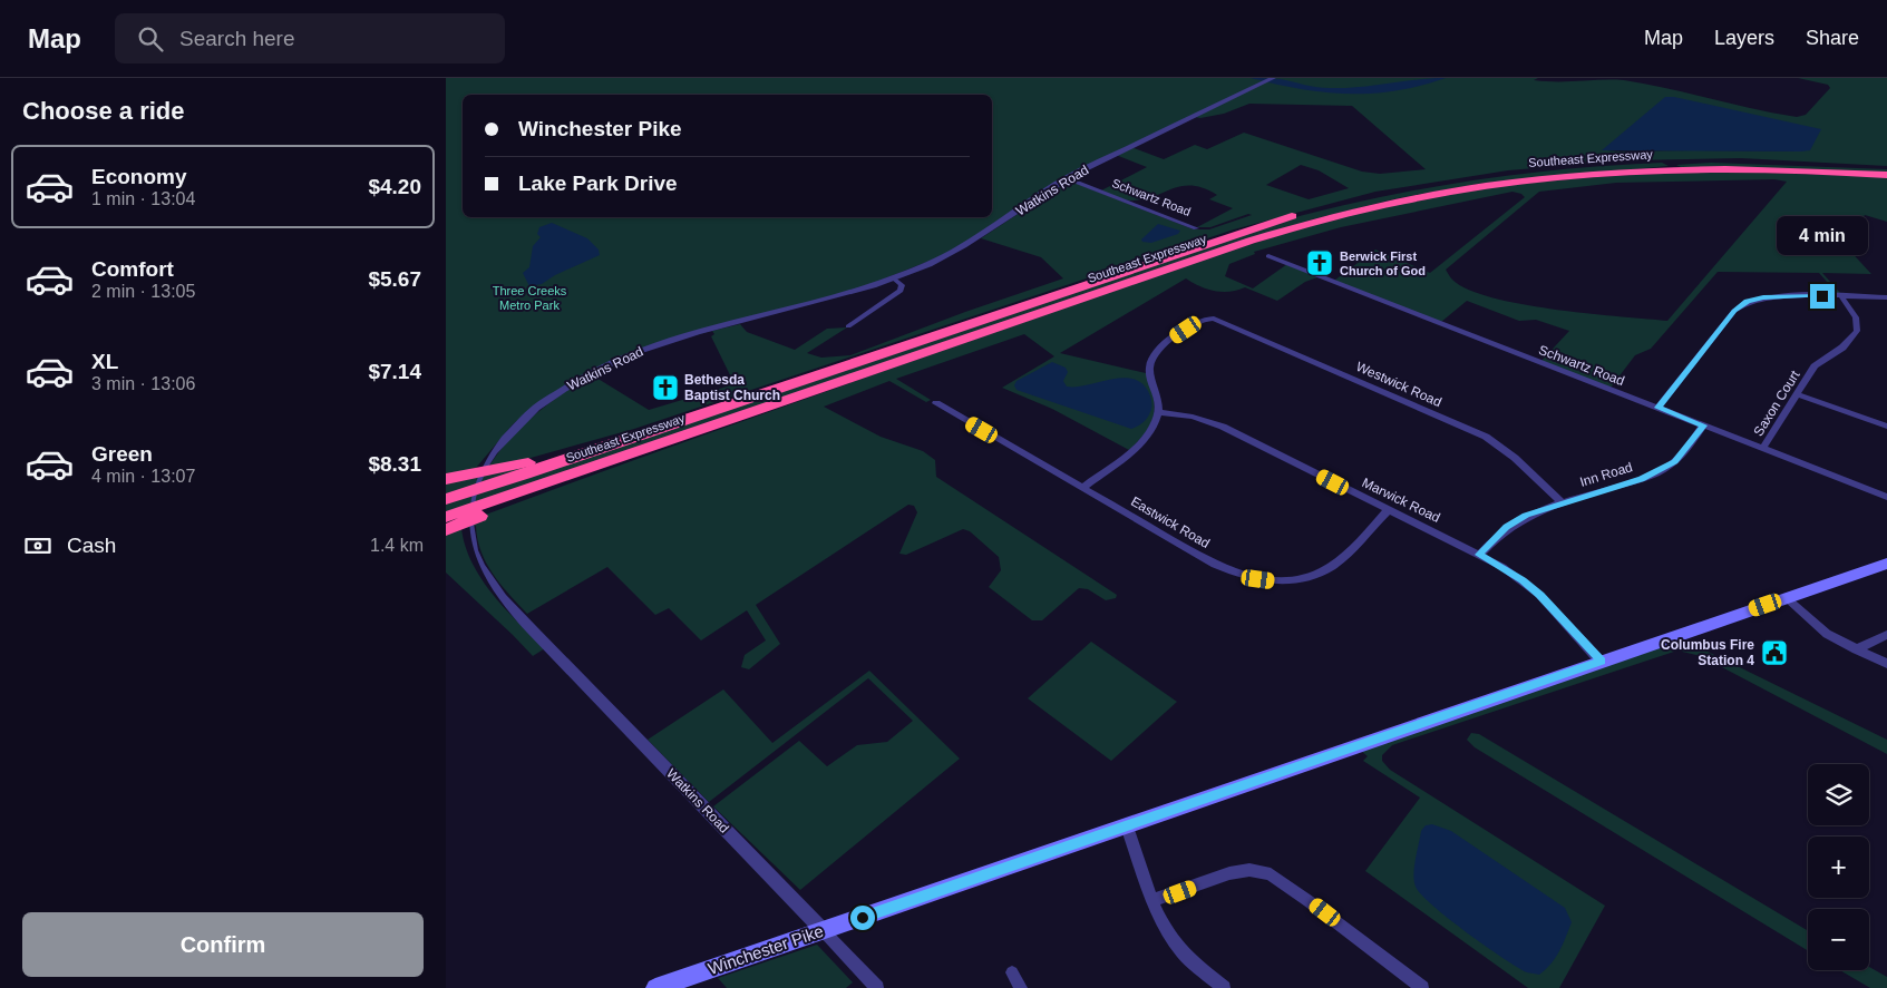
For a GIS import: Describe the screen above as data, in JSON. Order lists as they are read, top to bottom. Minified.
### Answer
{"streets":{"highway":["Southeast Expressway"],"main road":["Winchester Pike"],"street":["Watkins Road","Schwartz Road","Westwick Road","Saxon Court","Inn Road","Marwick Road","Eastwick Road"]},"crossings":[["Watkins Road","Schwartz Road"],["Watkins Road","Winchester Pike"],["Schwartz Road","Saxon Court"],["Schwartz Road","Inn Road"],["Westwick Road","Inn Road"],["Westwick Road","Marwick Road"],["Inn Road","Marwick Road"],["Marwick Road","Eastwick Road"],["Marwick Road","Winchester Pike"]],"parks":["Three Creeks Metro Park"],"places":{"church":["Berwick First Church of God","Bethesda Baptist Church"],"public building":["Columbus Fire Station 4"]},"page":{"header":"Map","search":"Search here","nav":["Map","Layers","Share"],"heading":"Choose a ride","banner":["Winchester Pike","Lake Park Drive"],"list":[{"name":"Economy","note":"1 min · 13:04","value":"$4.20"},{"name":"Comfort","note":"2 min · 13:05","value":"$5.67"},{"name":"XL","note":"3 min · 13:06","value":"$7.14"},{"name":"Green","note":"4 min · 13:07","value":"$8.31"}],"bubble":"4 min","pay":["Cash","1.4 km"],"map_buttons":["+","−"],"buttons":"Confirm"}}
